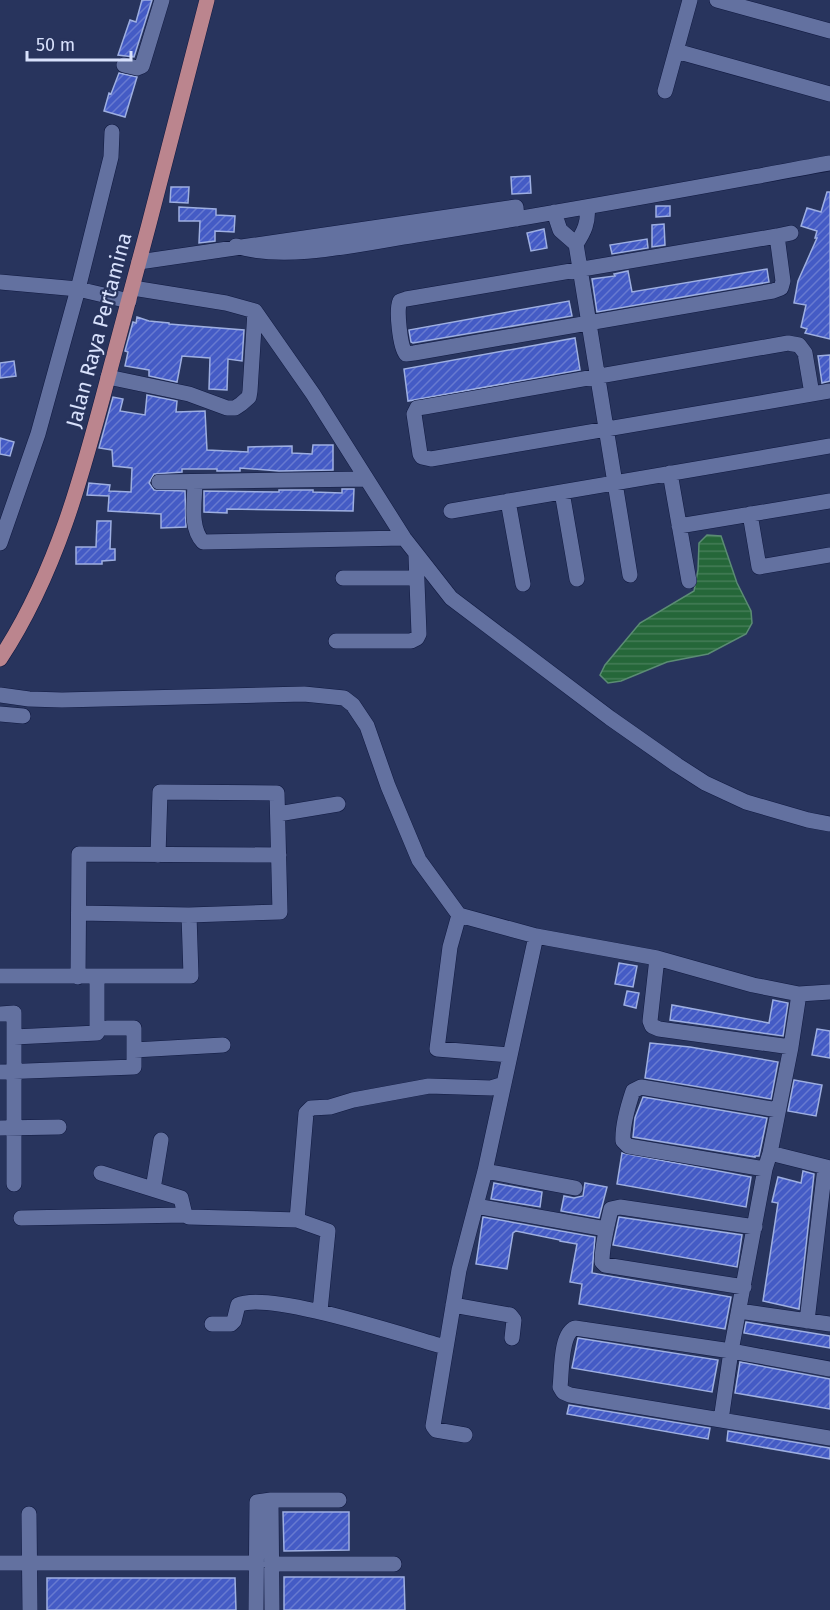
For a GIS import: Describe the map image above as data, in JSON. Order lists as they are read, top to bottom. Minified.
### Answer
{"streets":{"main road":["Jalan Raya Pertamina"]},"scale_bar":"50 m"}
